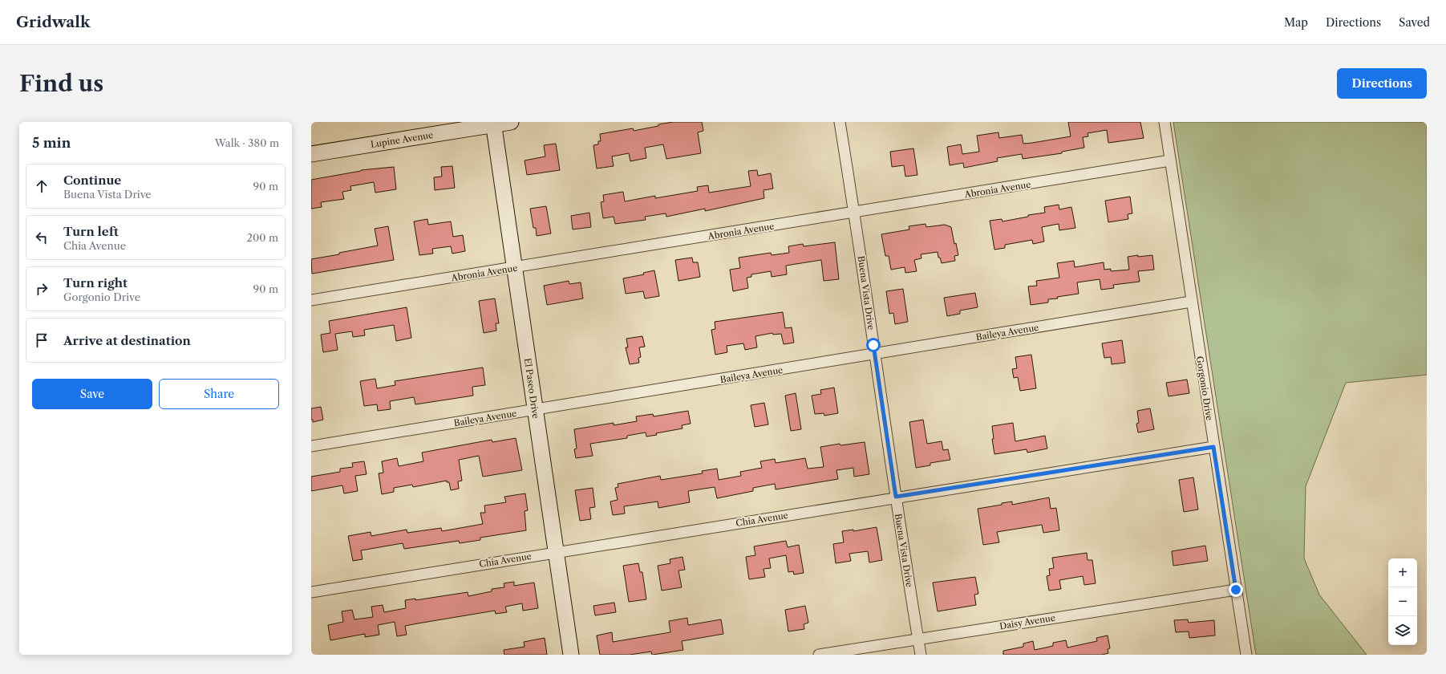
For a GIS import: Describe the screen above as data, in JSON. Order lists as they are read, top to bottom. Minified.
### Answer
{"streets":{"street":["Lupine Avenue","Abronia Avenue","Buena Vista Drive","Baileya Avenue","El Paseo Drive","Gorgonio Drive","Chia Avenue","Daisy Avenue"]},"crossings":[["Lupine Avenue","El Paseo Drive"],["Abronia Avenue","Buena Vista Drive"],["Abronia Avenue","El Paseo Drive"],["Abronia Avenue","Gorgonio Drive"],["Buena Vista Drive","Baileya Avenue"],["Buena Vista Drive","Chia Avenue"],["Buena Vista Drive","Daisy Avenue"],["Baileya Avenue","El Paseo Drive"],["Baileya Avenue","Gorgonio Drive"],["El Paseo Drive","Chia Avenue"],["Gorgonio Drive","Chia Avenue"],["Gorgonio Drive","Daisy Avenue"]],"page":{"header":"Gridwalk","nav":["Map","Directions","Saved"],"buttons":["Directions",["Save","Share"]],"title":"Find us","heading":["5 min","Walk · 380 m"],"list":[["Continue","Buena Vista Drive","90 m"],["Turn left","Chia Avenue","200 m"],["Turn right","Gorgonio Drive","90 m"],"Arrive at destination"],"map_buttons":["+","−"]}}
